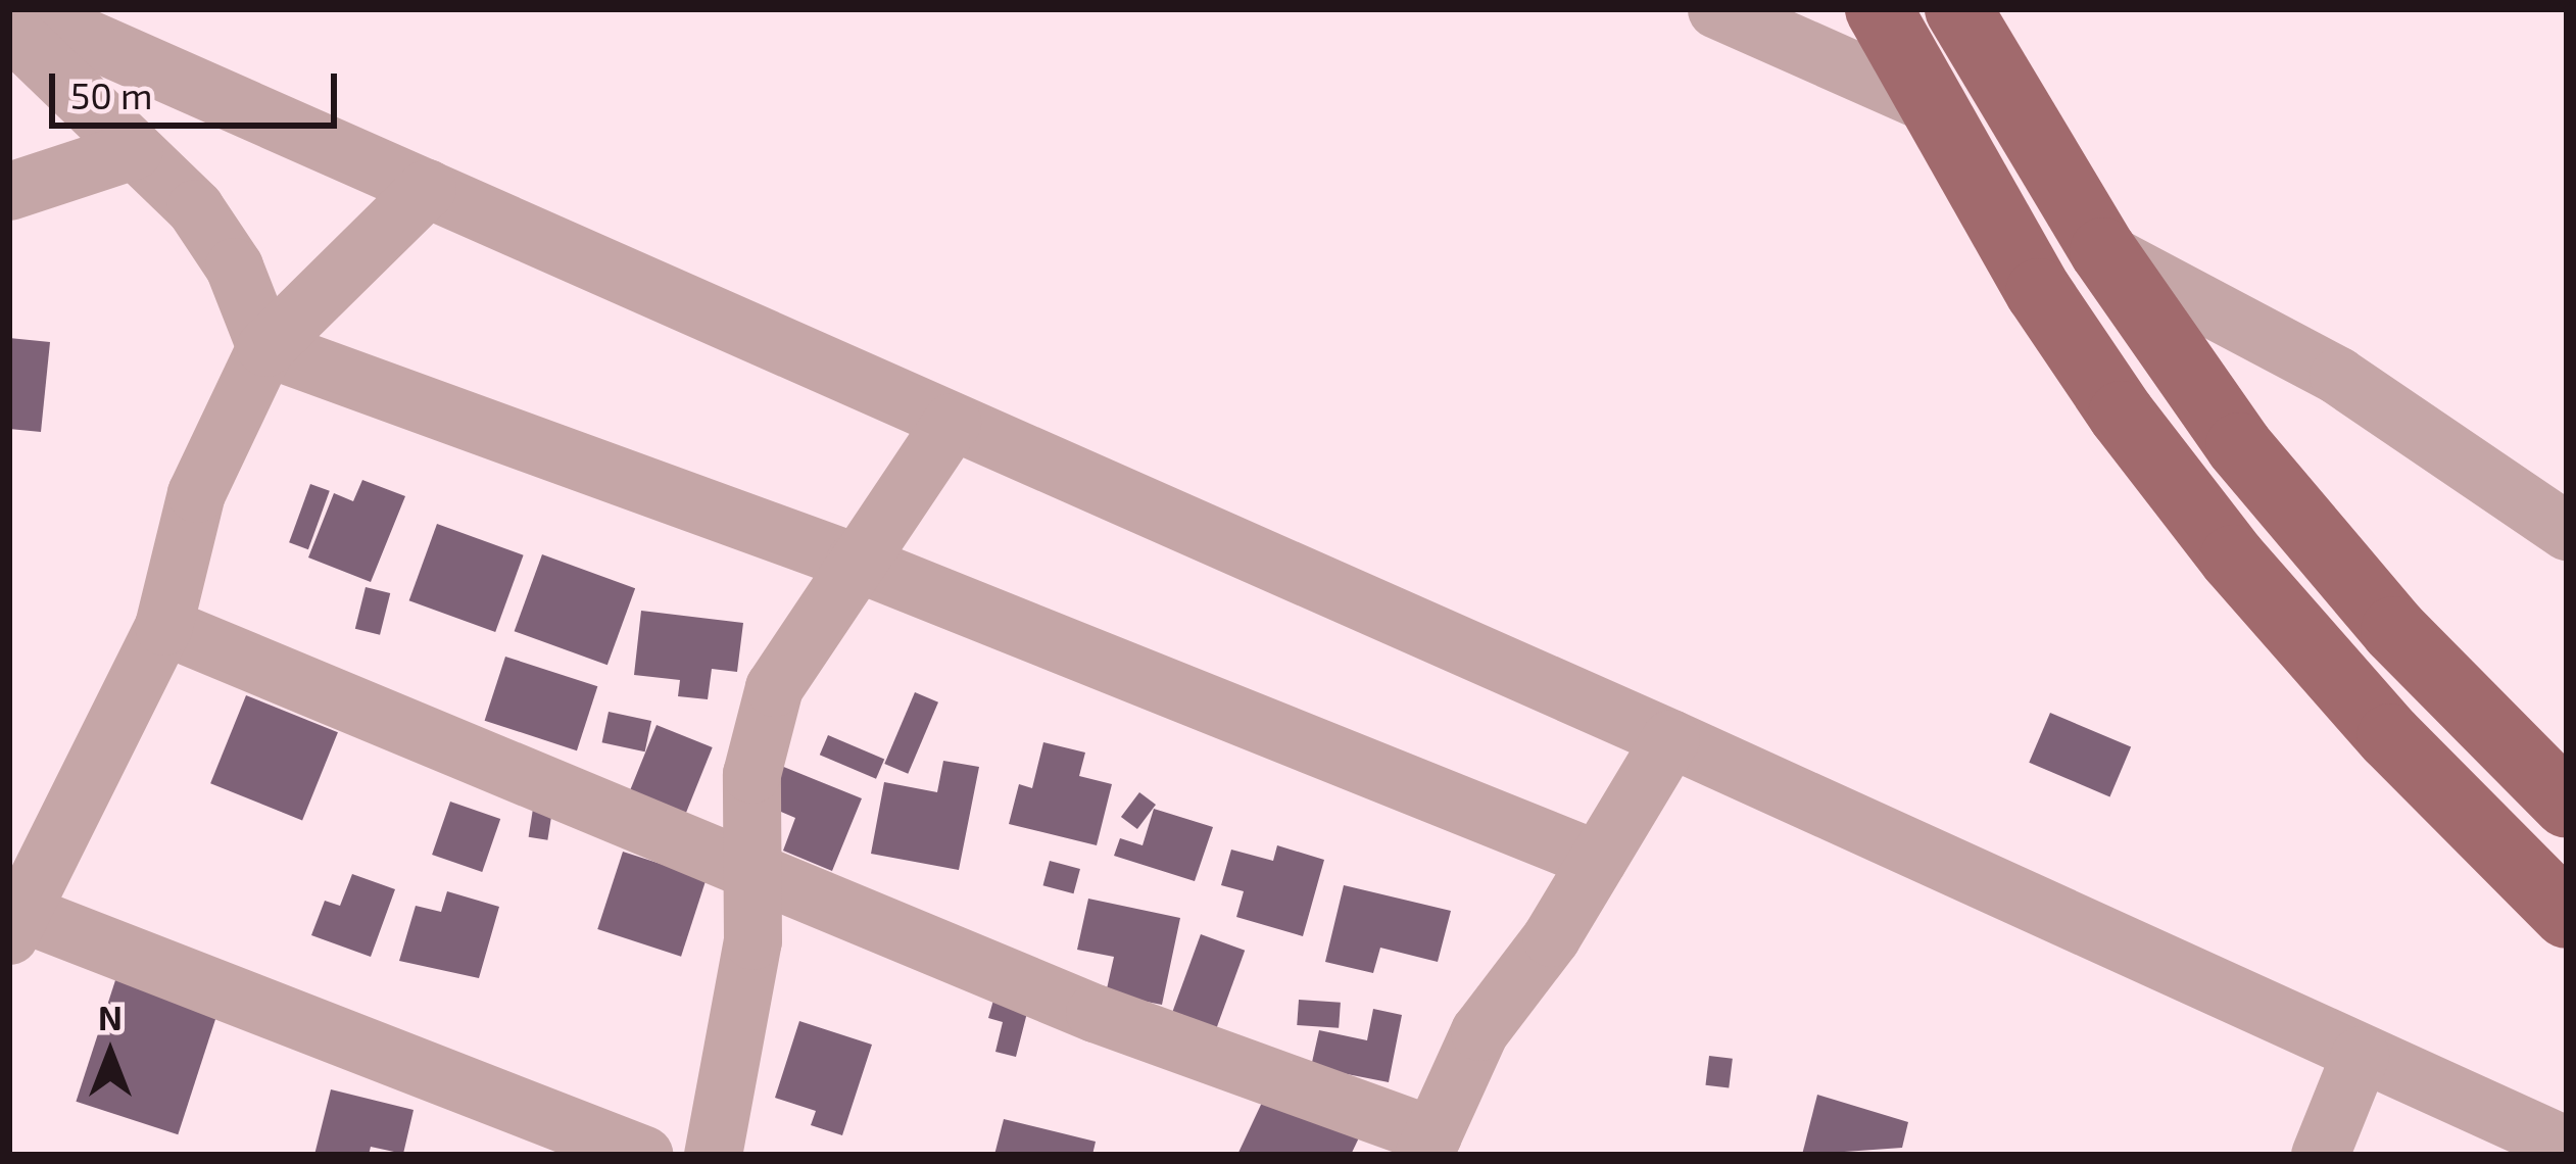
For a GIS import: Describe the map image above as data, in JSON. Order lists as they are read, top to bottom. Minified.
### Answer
{"scale_bar":"50 m","north":"top"}
